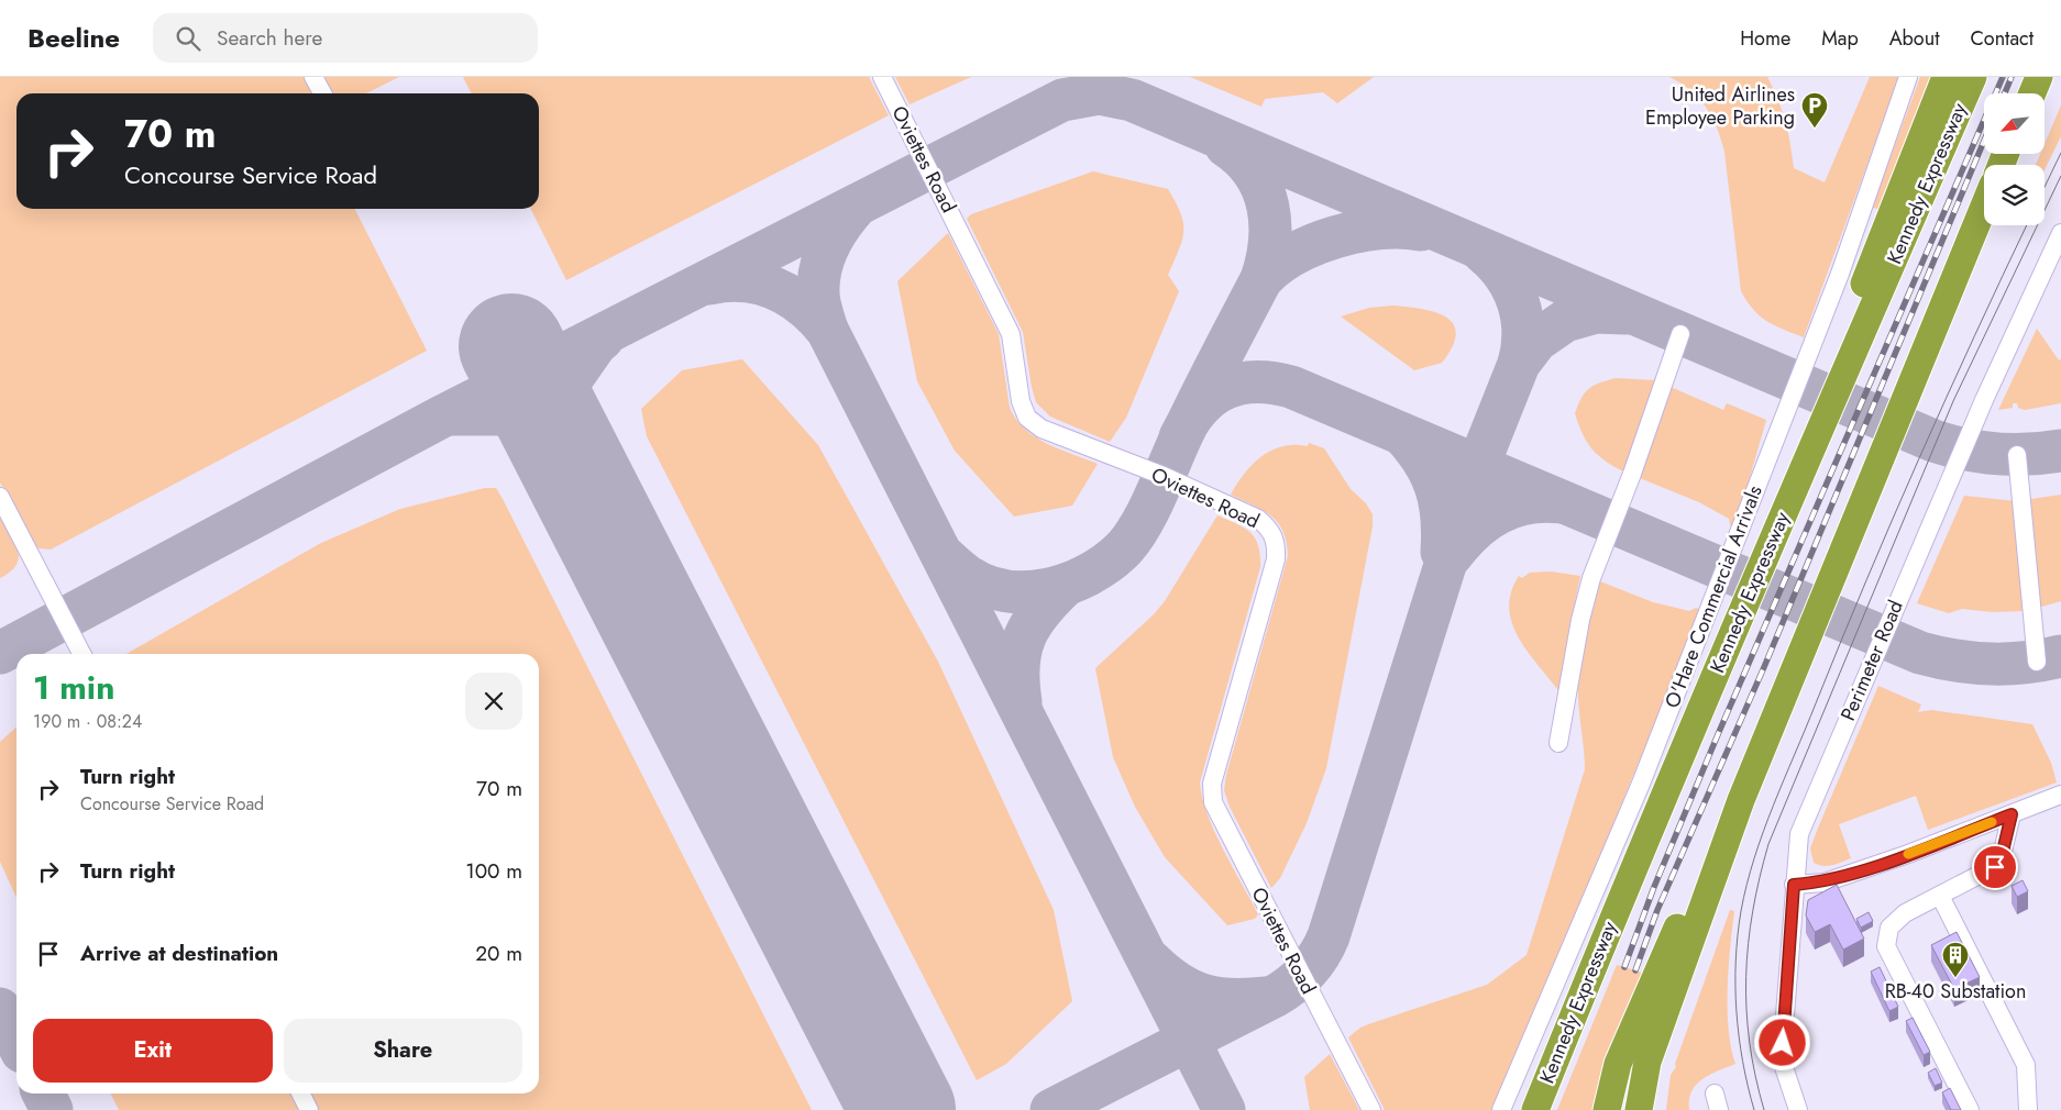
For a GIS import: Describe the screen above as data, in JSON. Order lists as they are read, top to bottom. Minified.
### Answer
{"streets":{"highway":["Kennedy Expressway"],"lane":["Oviettes Road","O'Hare Commercial Arrivals","Perimeter Road"]},"places":{"parking":["United Airlines Employee Parking"],"building":["RB-40 Substation"]},"north":"bottom left","page":{"header":"Beeline","search":"Search here","nav":["Home","Map","About","Contact"],"turn":["70 m","Concourse Service Road"],"heading":["1 min","190 m · 08:24"],"list":[{"name":"Turn right","note":"Concourse Service Road","value":"70 m"},{"name":"Turn right","value":"100 m"},{"name":"Arrive at destination","value":"20 m"}],"buttons":["Exit","Share"]}}
